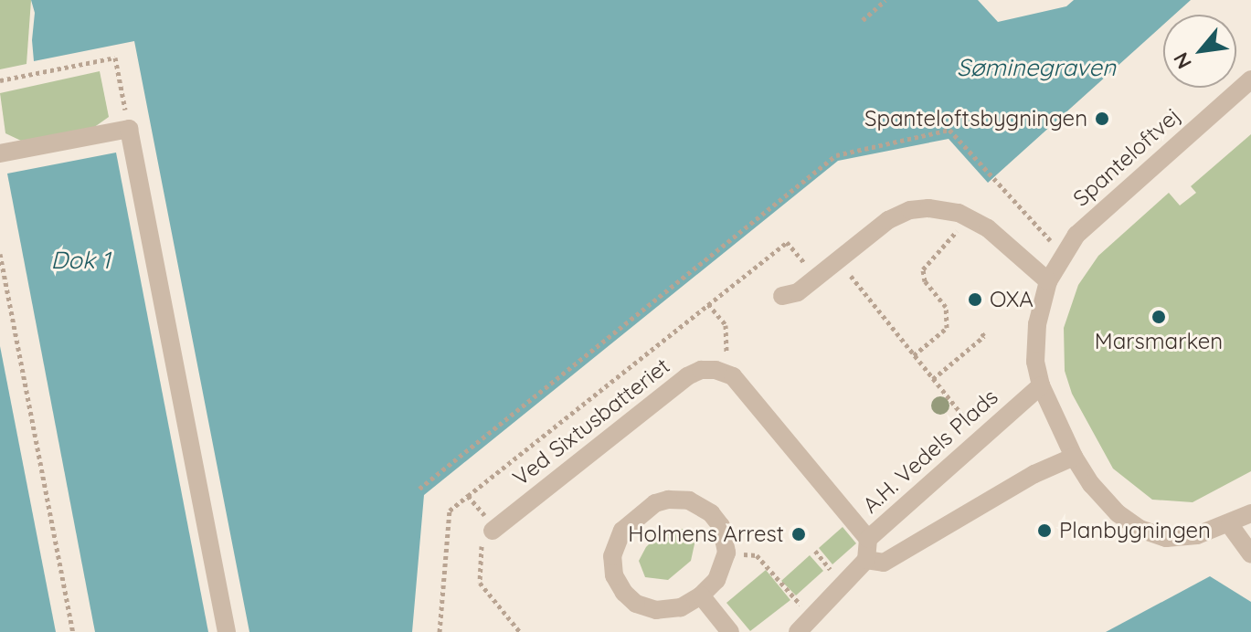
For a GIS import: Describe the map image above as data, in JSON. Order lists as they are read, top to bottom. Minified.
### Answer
{"streets":{"street":["Spanteloftvej","Ved Sixtusbatteriet","A.H. Vedels Plads"]},"water":["Søminegraven","Dok 1"],"places":["Spanteloftsbygningen","OXA","Marsmarken","Planbygningen","Holmens Arrest"],"north":"bottom left"}
